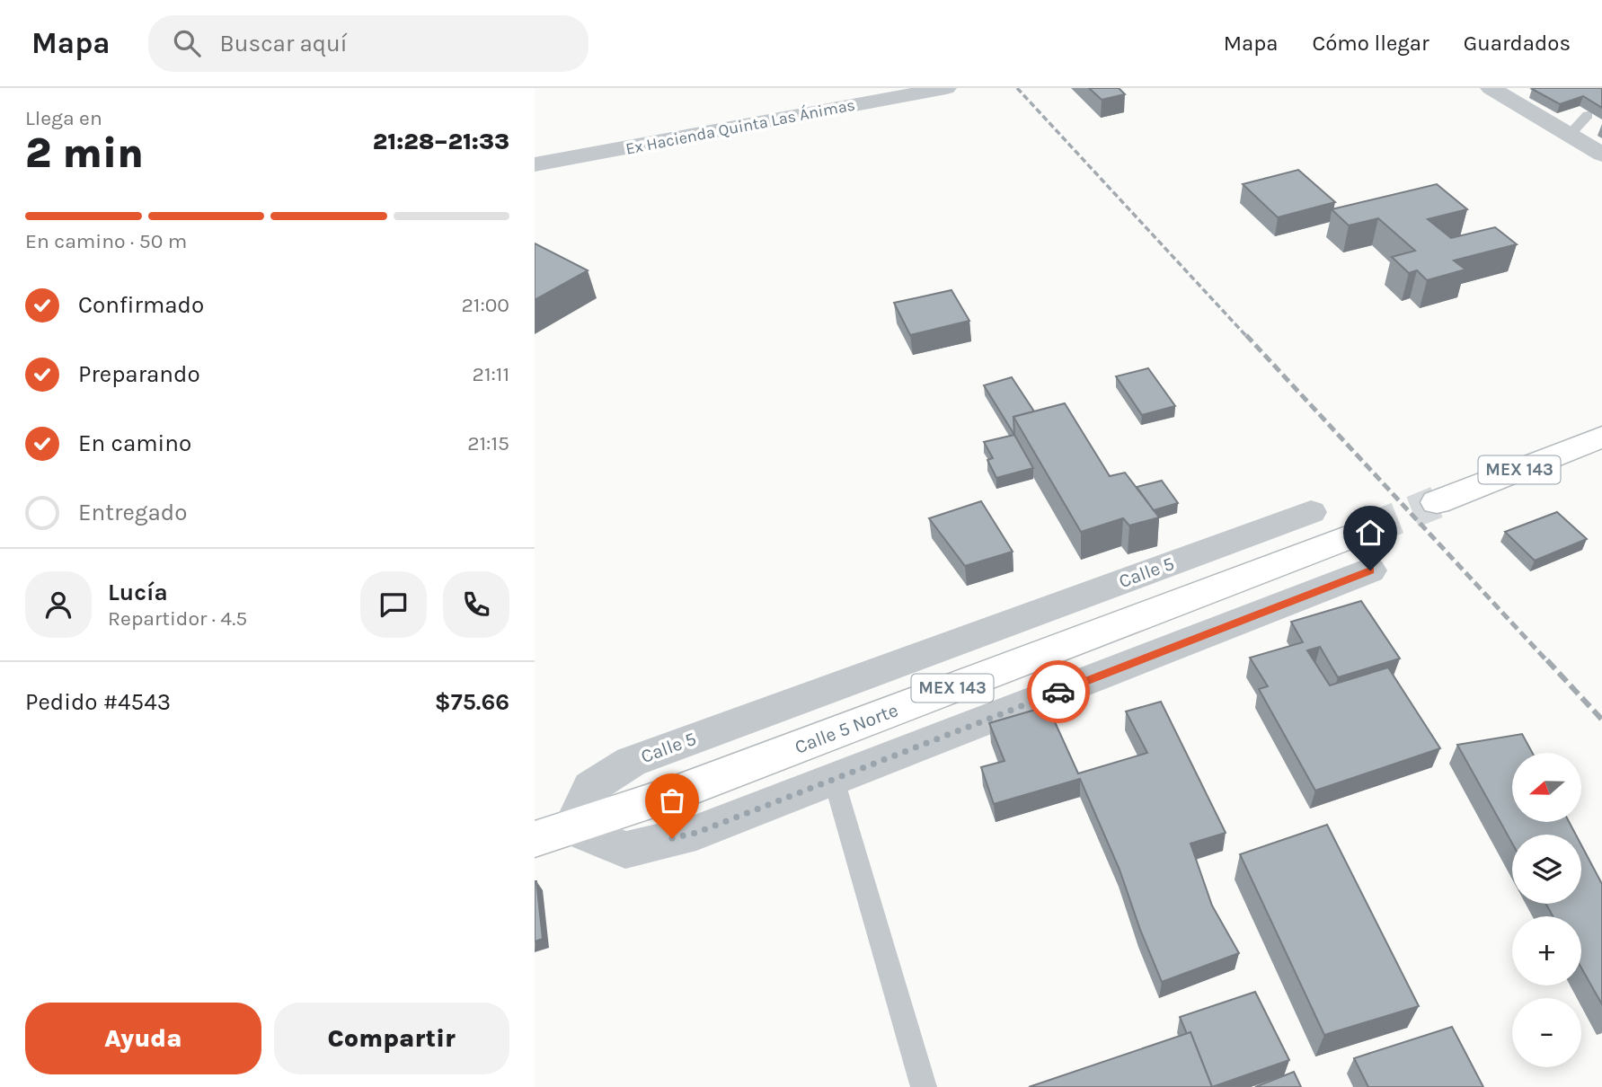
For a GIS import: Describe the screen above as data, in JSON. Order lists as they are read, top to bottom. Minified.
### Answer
{"streets":{"main road":["MEX 143","Calle 5 Norte"],"street":["Ex Hacienda Quinta Las Ánimas","Calle 5"]},"crossings":[["Calle 5","Calle 5 Norte"]],"north":"left","page":{"header":"Mapa","search":"Buscar aquí","nav":["Mapa","Cómo llegar","Guardados"],"heading":["2 min","Llega en","21:28–21:33"],"panel":["Lucía","Repartidor · 4.5","Pedido #4543","$75.66"],"bar":"En camino · 50 m","list":[["Confirmado","21:00"],["Preparando","21:11"],["En camino","21:15"],"Entregado"],"map_buttons":["+","−"],"buttons":["Ayuda","Compartir"]}}
